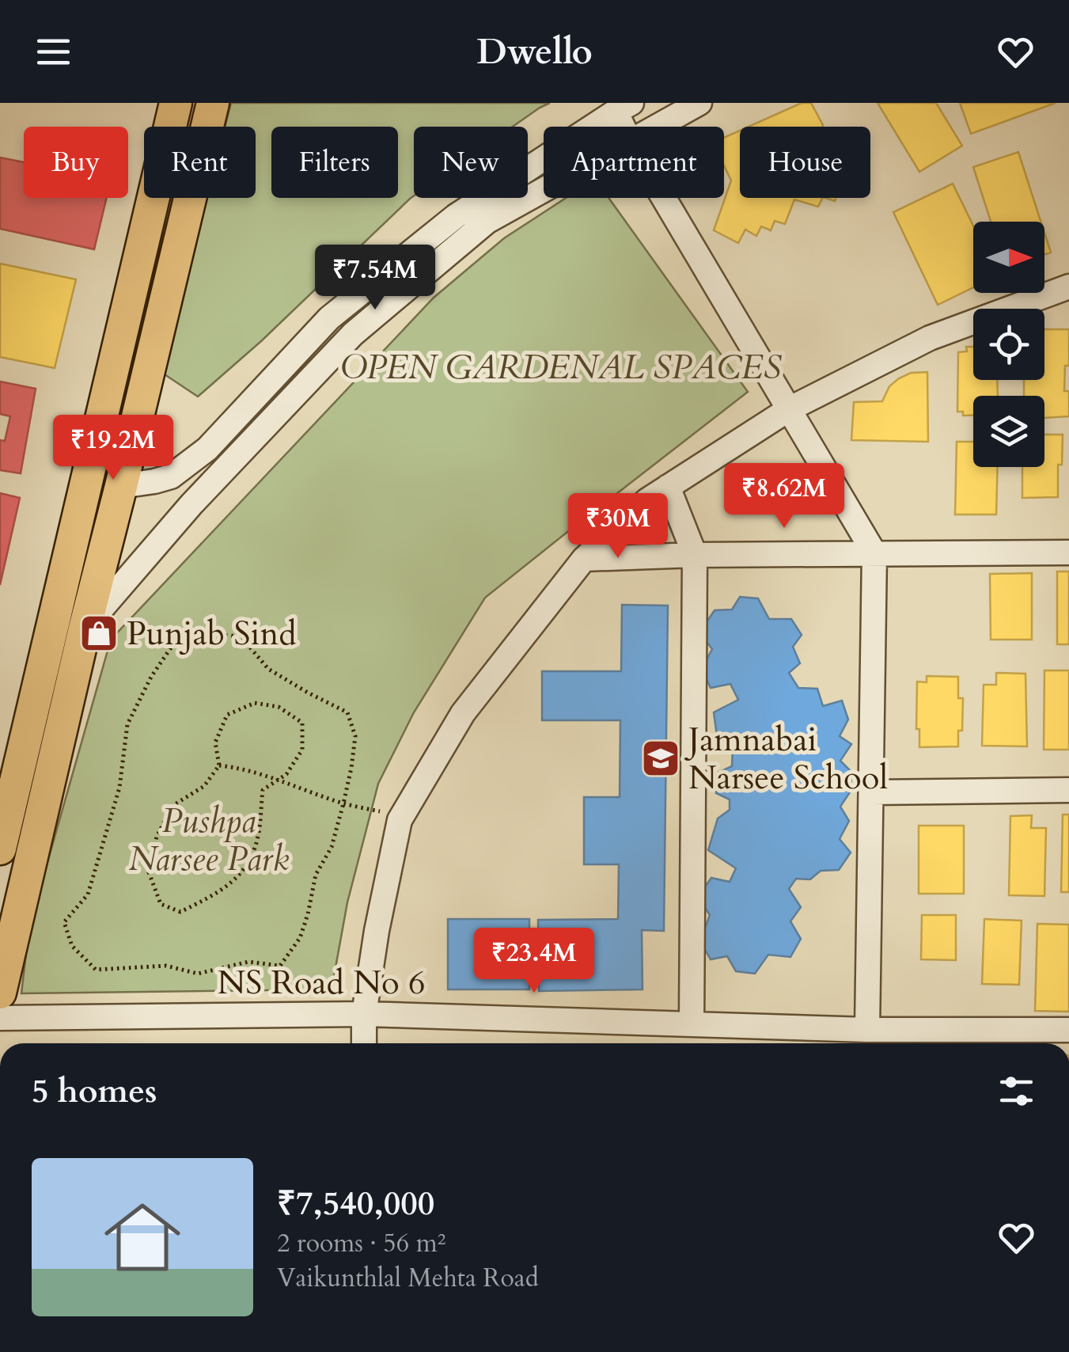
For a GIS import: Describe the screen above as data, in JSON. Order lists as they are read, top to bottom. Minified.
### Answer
{"streets":{"street":["NS Road No 6"]},"parks":["OPEN GARDENAL SPACES","Pushpa Narsee Park"],"places":{"shop":["Punjab Sind"],"school or university":["Jamnabai Narsee School"]},"north":"right","page":{"header":"Dwello","chip":["Buy","Rent","Filters","New","Apartment","House"],"price":["₹7.54M","₹19.2M","₹8.62M","₹30M","₹23.4M"],"heading":"5 homes","list":[{"name":"₹7,540,000","note":"2 rooms · 56 m² · Vaikunthlal Mehta Road"}]}}
